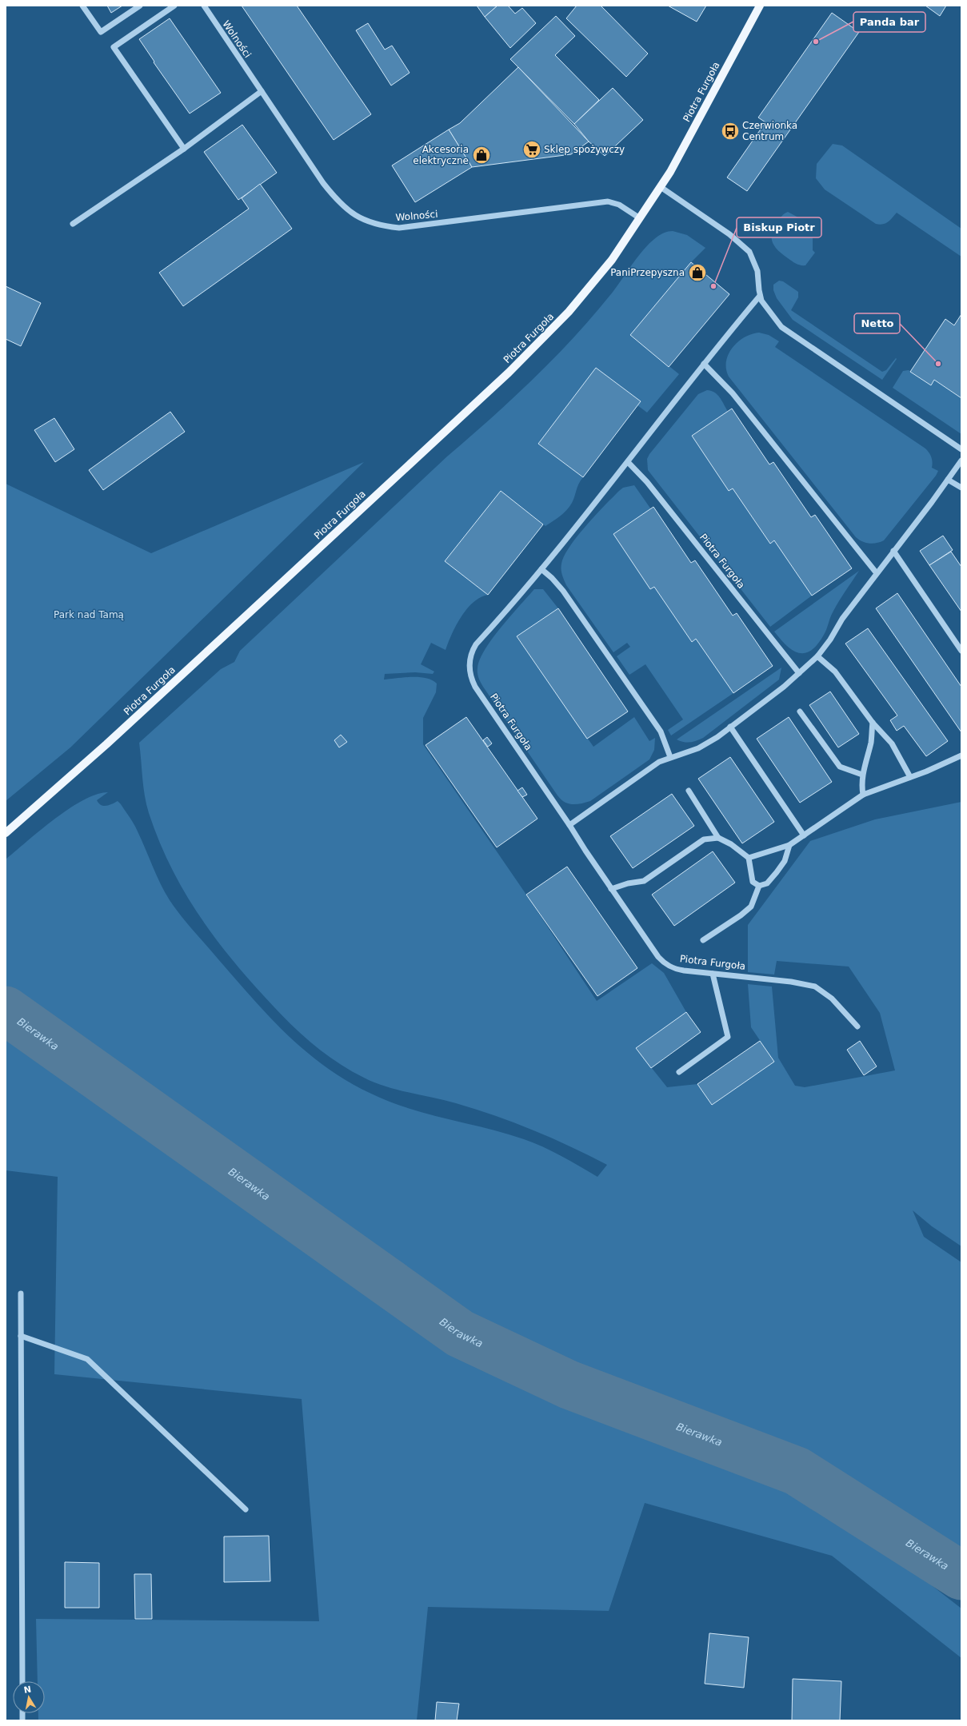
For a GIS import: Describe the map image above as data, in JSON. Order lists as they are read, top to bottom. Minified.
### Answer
{"streets":{"main road":["Piotra Furgoła"],"street":["Wolności"]},"crossings":[["Wolności","Piotra Furgoła"]],"water":["Bierawka"],"parks":["Park nad Tamą"],"places":{"other":["Panda bar","Biskup Piotr","Netto"],"bus stop":["Czerwionka Centrum"],"supermarket":["Sklep spożywczy"],"shop":["Akcesoria elektryczne","PaniPrzepyszna"]},"north":"top"}
